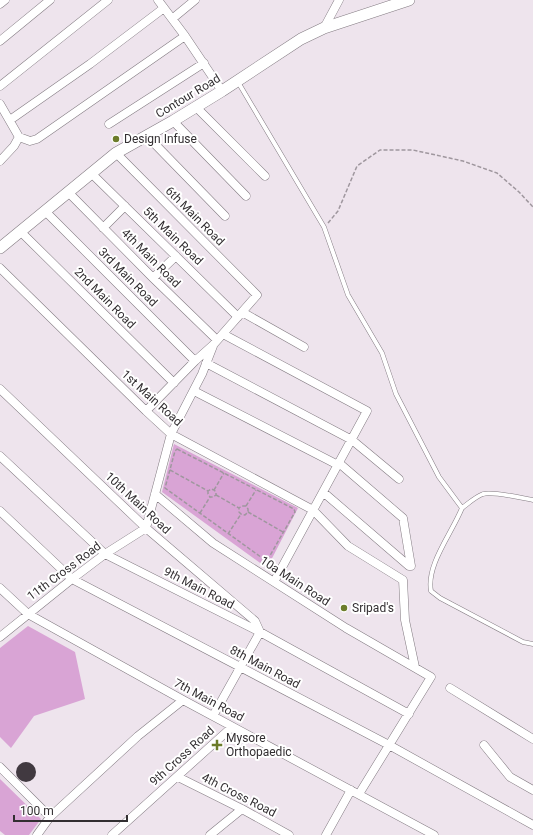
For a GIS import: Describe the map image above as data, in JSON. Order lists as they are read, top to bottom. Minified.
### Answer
{"streets":{"street":["Contour Road","6th Main Road","5th Main Road","4th Main Road","3rd Main Road","2nd Main Road","1st Main Road","10th Main Road","11th Cross Road","10a Main Road","9th Main Road","8th Main Road","7th Main Road","9th Cross Road","4th Cross Road"]},"crossings":[["Contour Road","6th Main Road"],["Contour Road","5th Main Road"],["Contour Road","4th Main Road"],["Contour Road","3rd Main Road"],["Contour Road","2nd Main Road"],["6th Main Road","5th Main Road"],["1st Main Road","10a Main Road"],["10th Main Road","11th Cross Road"],["10th Main Road","9th Main Road"],["11th Cross Road","9th Main Road"],["11th Cross Road","8th Main Road"],["11th Cross Road","7th Main Road"],["10a Main Road","9th Main Road"],["7th Main Road","9th Cross Road"],["9th Cross Road","4th Cross Road"]],"places":{"other":["Design Infuse","Sripad's"],"health":["Mysore Orthopaedic"]},"scale_bar":"100 m"}
